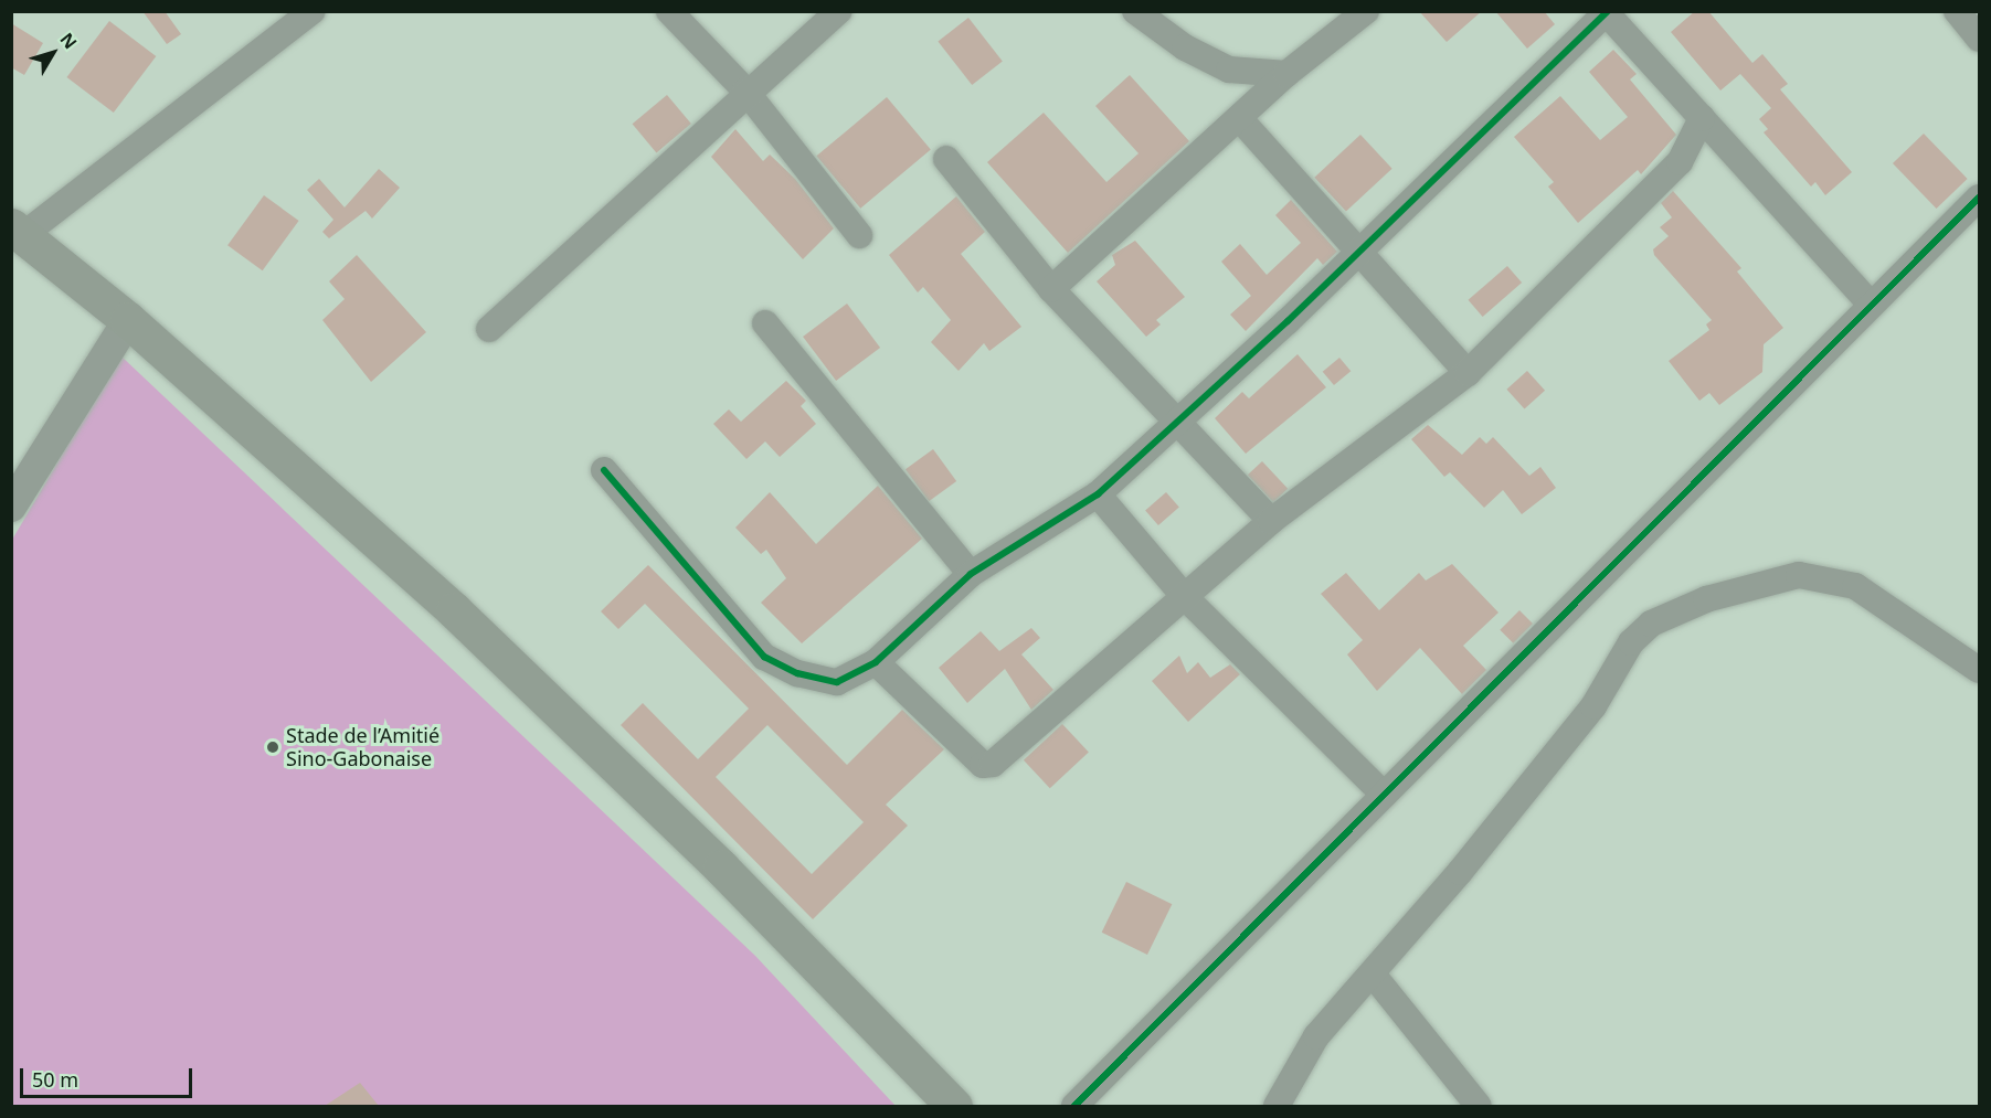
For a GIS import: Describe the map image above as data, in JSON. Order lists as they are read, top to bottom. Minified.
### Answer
{"places":["Stade de l’Amitié Sino-Gabonaise"],"scale_bar":"50 m","north":"top right"}
